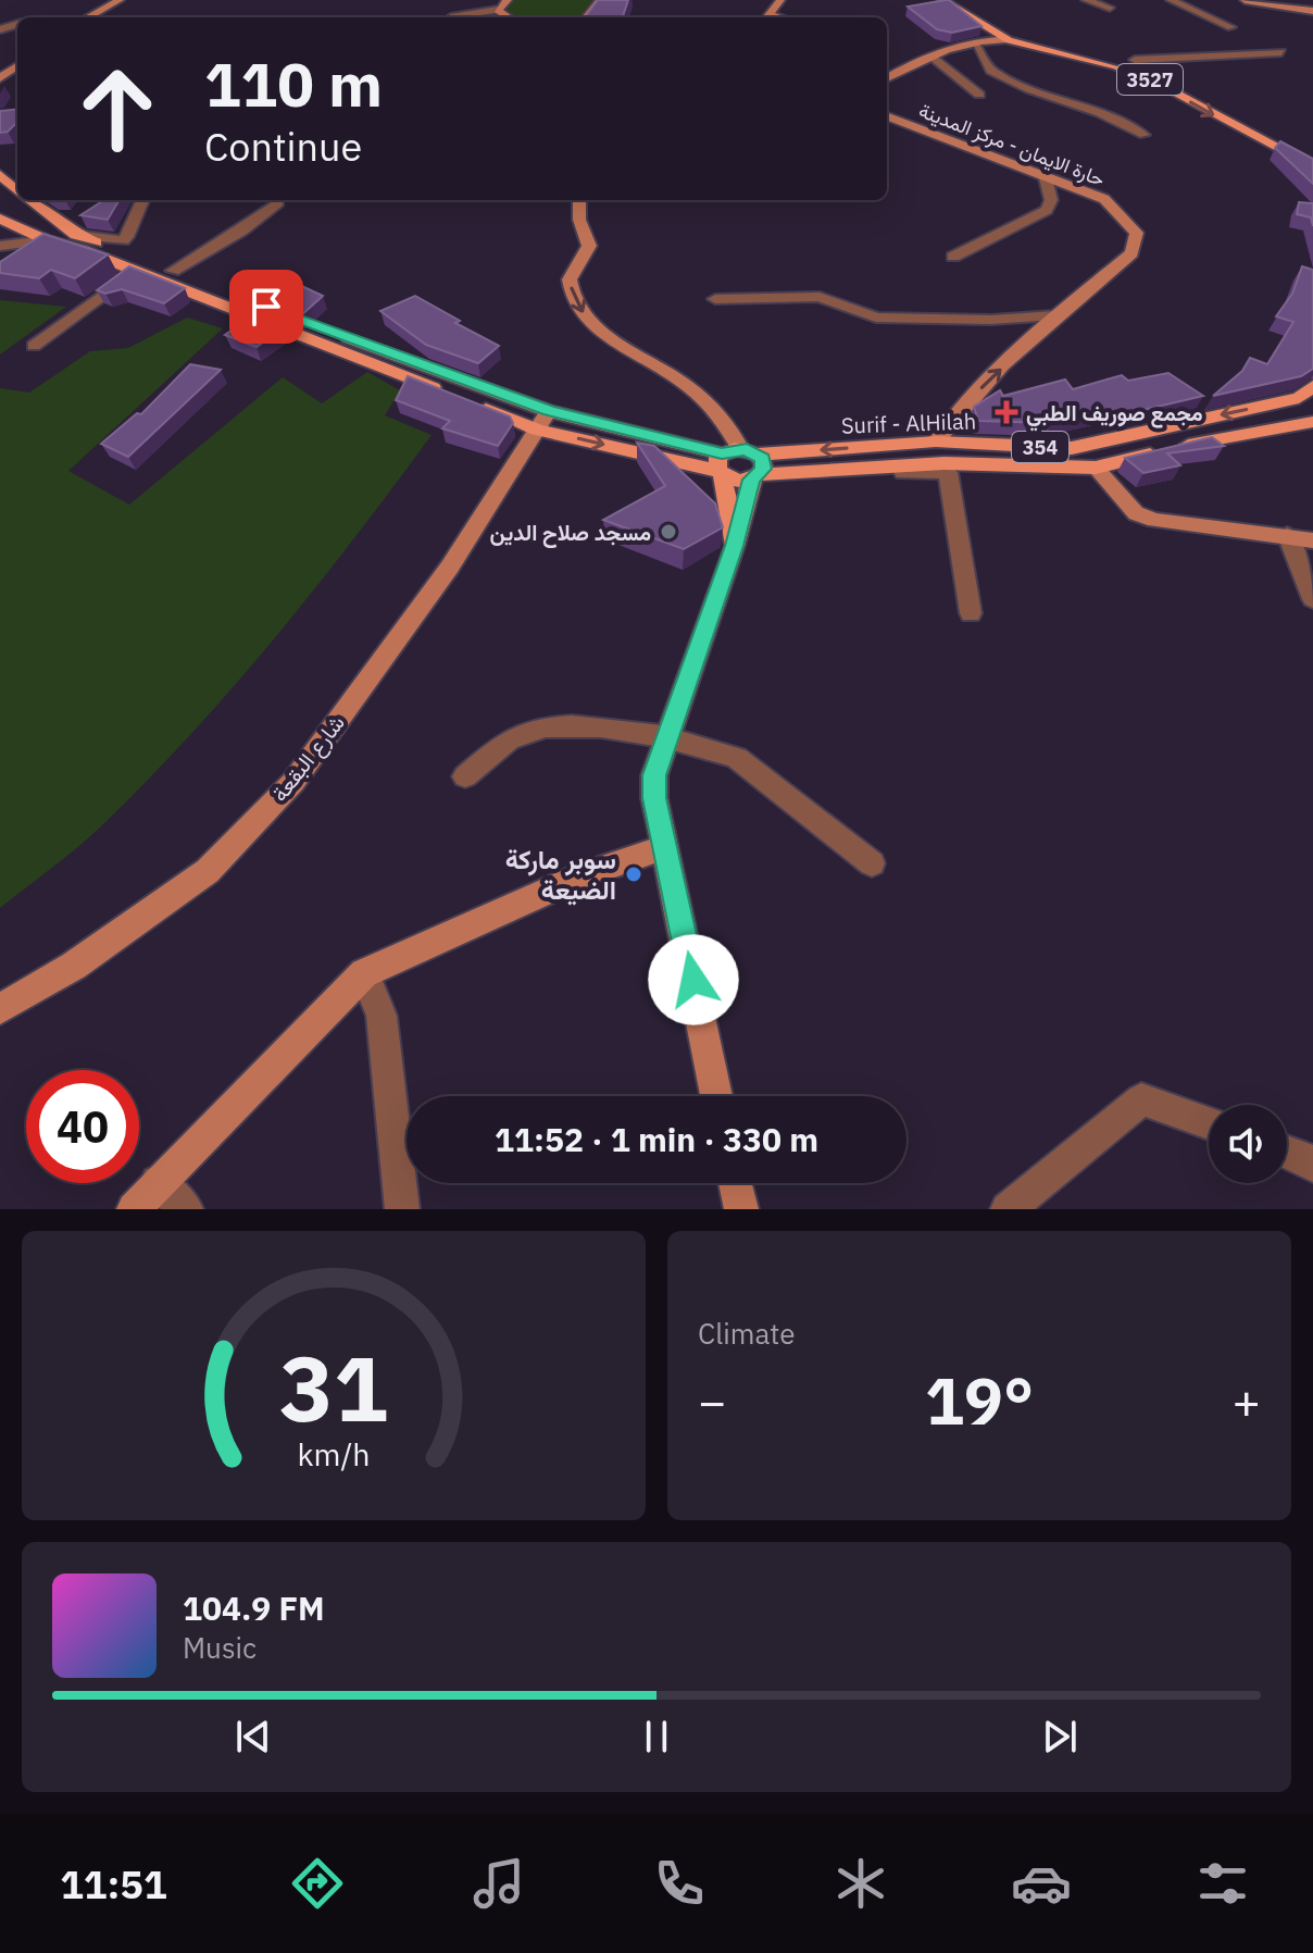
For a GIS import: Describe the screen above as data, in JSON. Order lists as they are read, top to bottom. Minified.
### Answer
{"streets":{"main road":["3527","Surif - AlHilah","354"],"street":["حارة الايمان - مركز المدينة","شارع البقعة"]},"crossings":[["حارة الايمان - مركز المدينة","Surif - AlHilah"],["Surif - AlHilah","354"],["354","شارع البقعة"]],"places":{"health":["مجمع صوريف الطبي"],"other":["مسجد صلاح الدين","سوبر ماركة الضيعة"]},"page":{"turn":["110 m","Continue"],"limit":"40","trip":"11:52 · 1 min · 330 m","tile":"Climate","heat":["−","19°","+"],"song":["104.9 FM","Music"],"tabs":"11:51","gauge":["31","km/h"]}}
